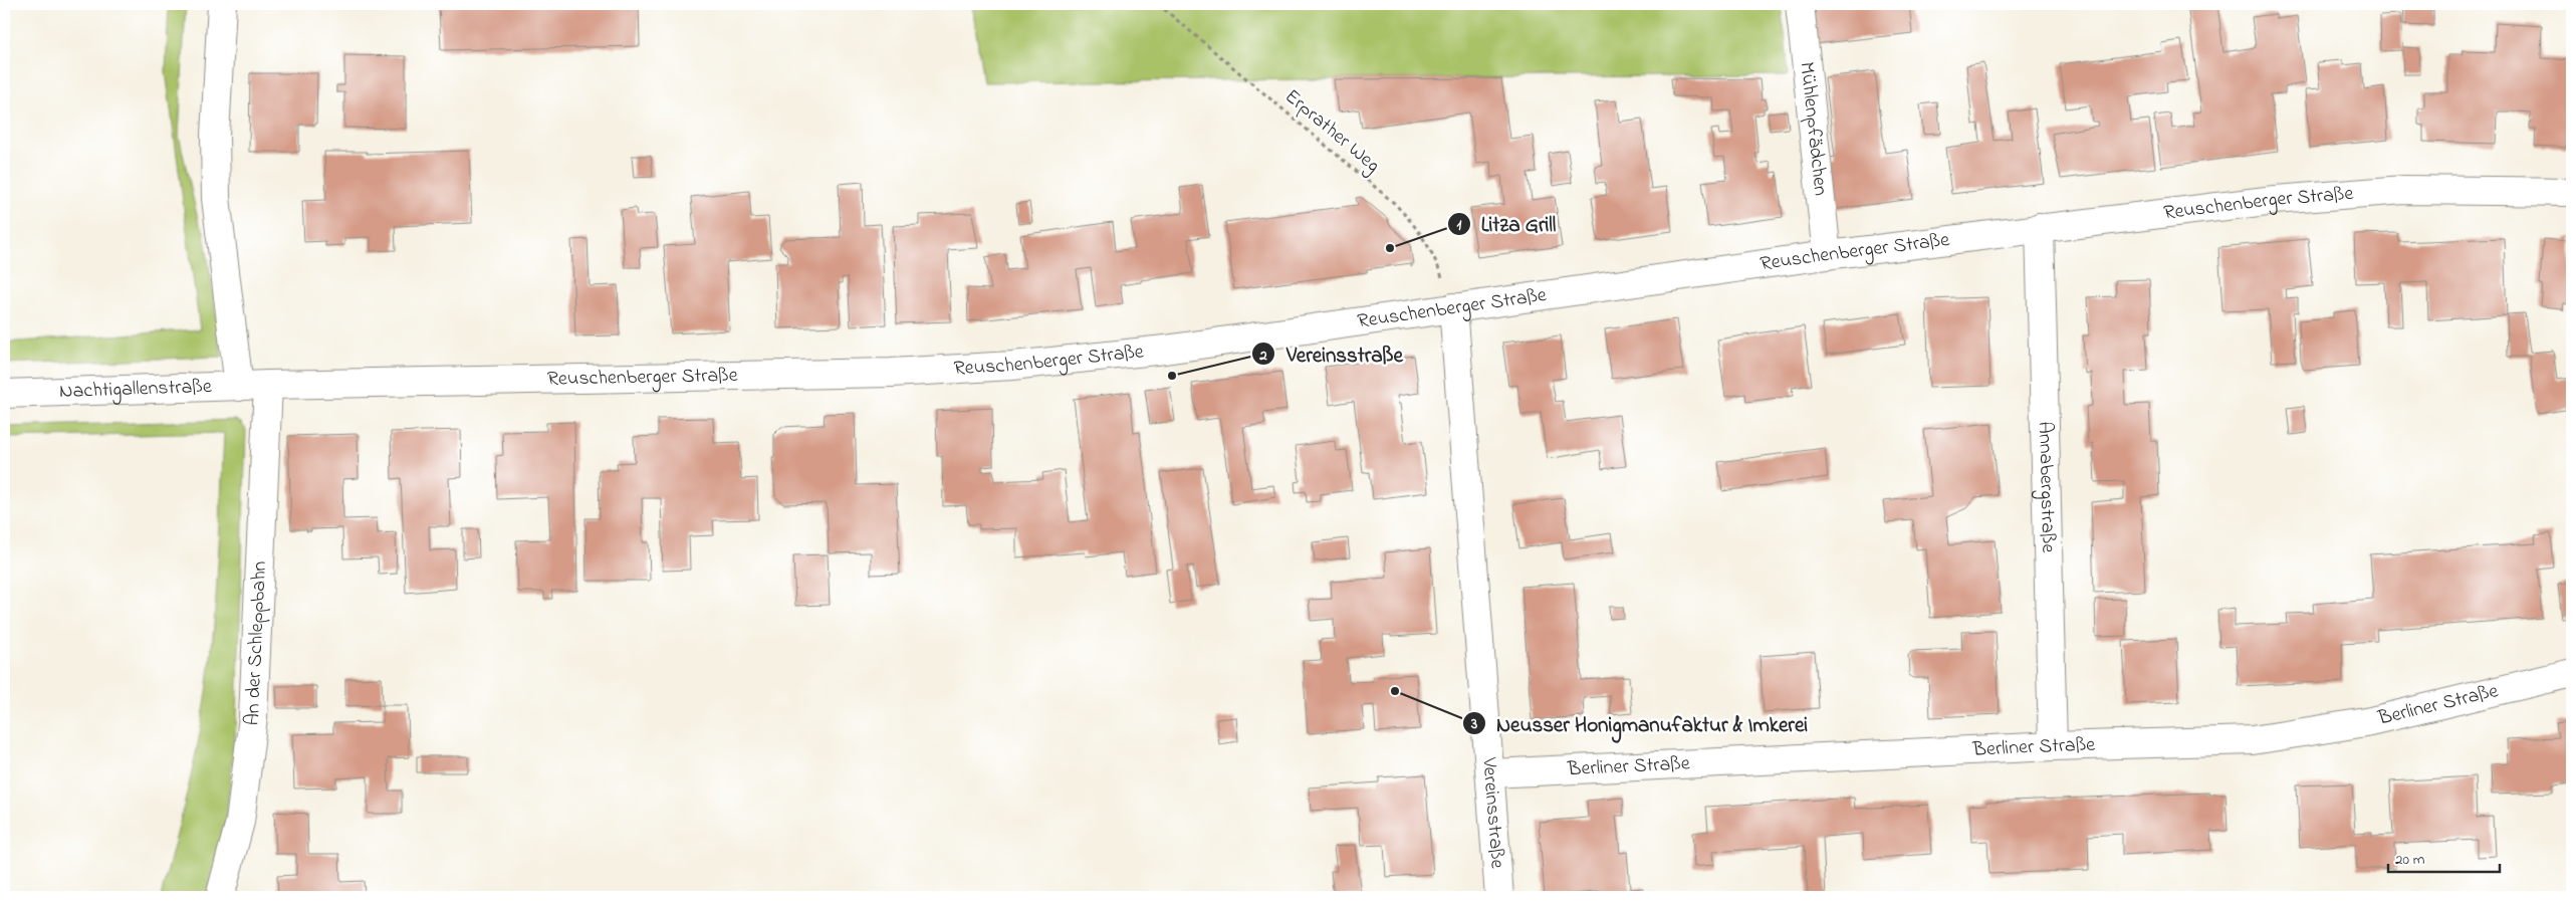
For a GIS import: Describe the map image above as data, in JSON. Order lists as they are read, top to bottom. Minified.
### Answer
{"streets":{"main road":["Mühlenpfädchen","Reuschenberger Straße","Nachtigallenstraße","Annabergstraße","An der Schleppbahn","Berliner Straße","Vereinsstraße"],"path":["Erprather Weg"]},"crossings":[["Mühlenpfädchen","Reuschenberger Straße"],["Erprather Weg","Reuschenberger Straße"],["Erprather Weg","Vereinsstraße"],["Reuschenberger Straße","Nachtigallenstraße"],["Reuschenberger Straße","Annabergstraße"],["Reuschenberger Straße","An der Schleppbahn"],["Reuschenberger Straße","Vereinsstraße"],["Nachtigallenstraße","An der Schleppbahn"],["Annabergstraße","Berliner Straße"],["Berliner Straße","Vereinsstraße"]],"places":["Litza Grill","Vereinsstraße","Neusser Honigmanufaktur & Imkerei"],"scale_bar":"20 m"}
